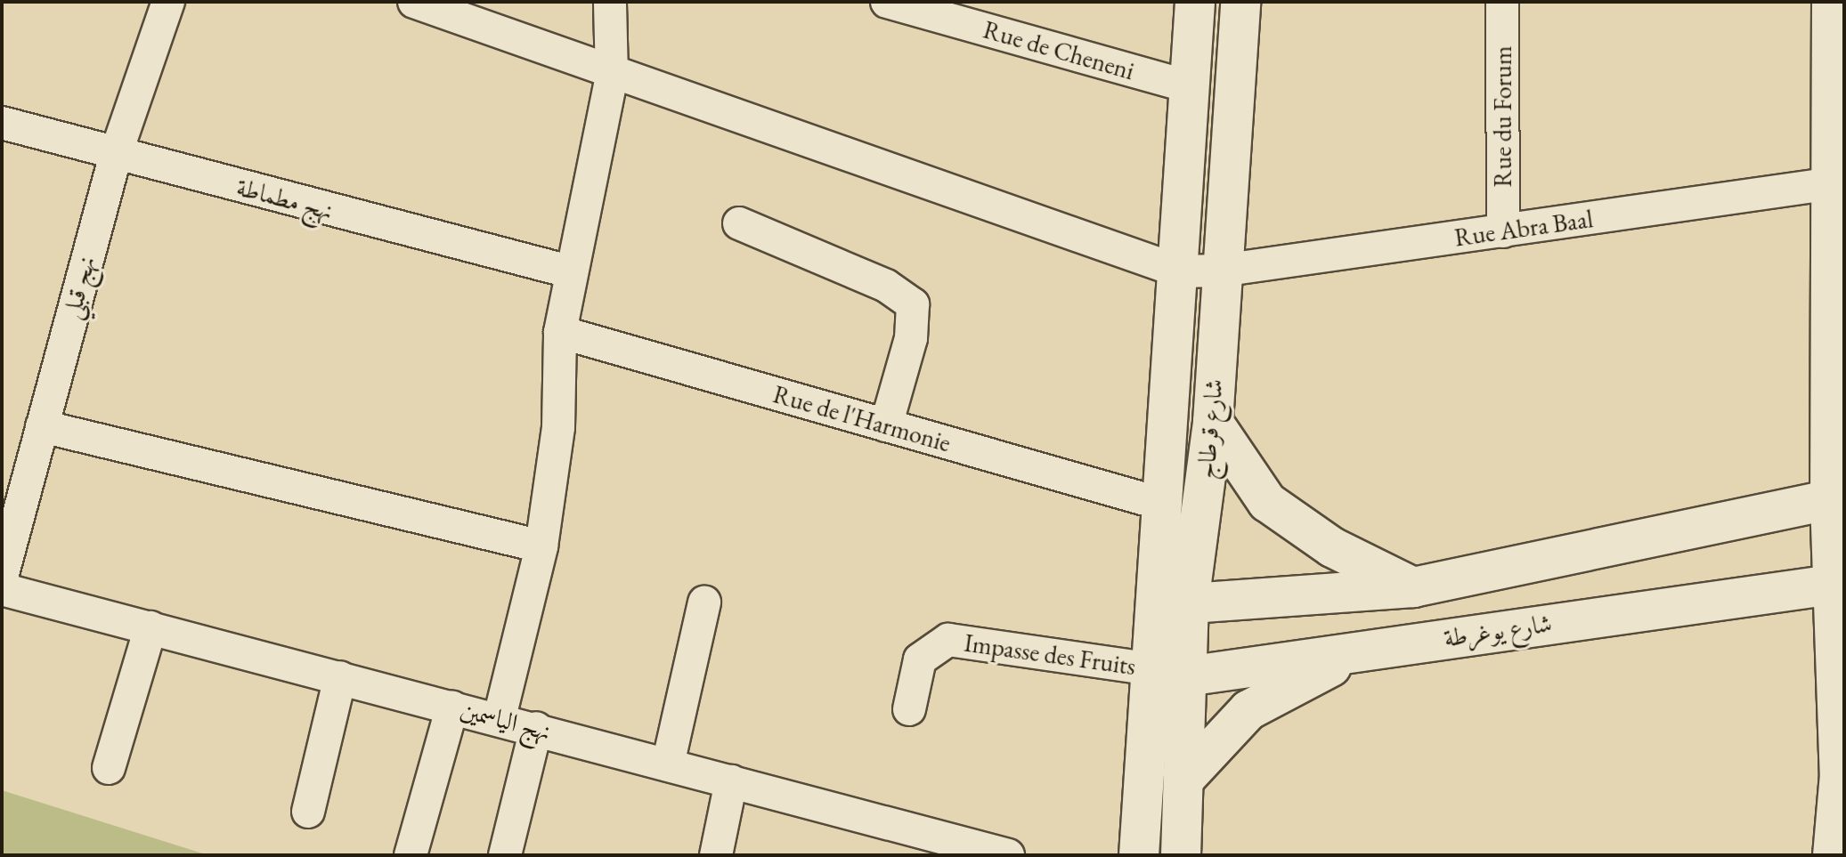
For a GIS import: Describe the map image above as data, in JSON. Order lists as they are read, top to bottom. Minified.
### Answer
{"streets":{"street":["Rue de Cheneni","Rue du Forum","نهج مطماطة","Rue Abra Baal","نهج قبلي","Rue de l'Harmonie","شارع قرطاج","شارع يوغرطة","Impasse des Fruits","نهج الياسمين"]},"crossings":[["Rue de Cheneni","شارع قرطاج"],["Rue du Forum","Rue Abra Baal"],["نهج مطماطة","نهج قبلي"],["Rue Abra Baal","شارع قرطاج"],["Rue de l'Harmonie","شارع قرطاج"],["شارع قرطاج","شارع يوغرطة"],["شارع قرطاج","Impasse des Fruits"],["شارع يوغرطة","Impasse des Fruits"]]}
